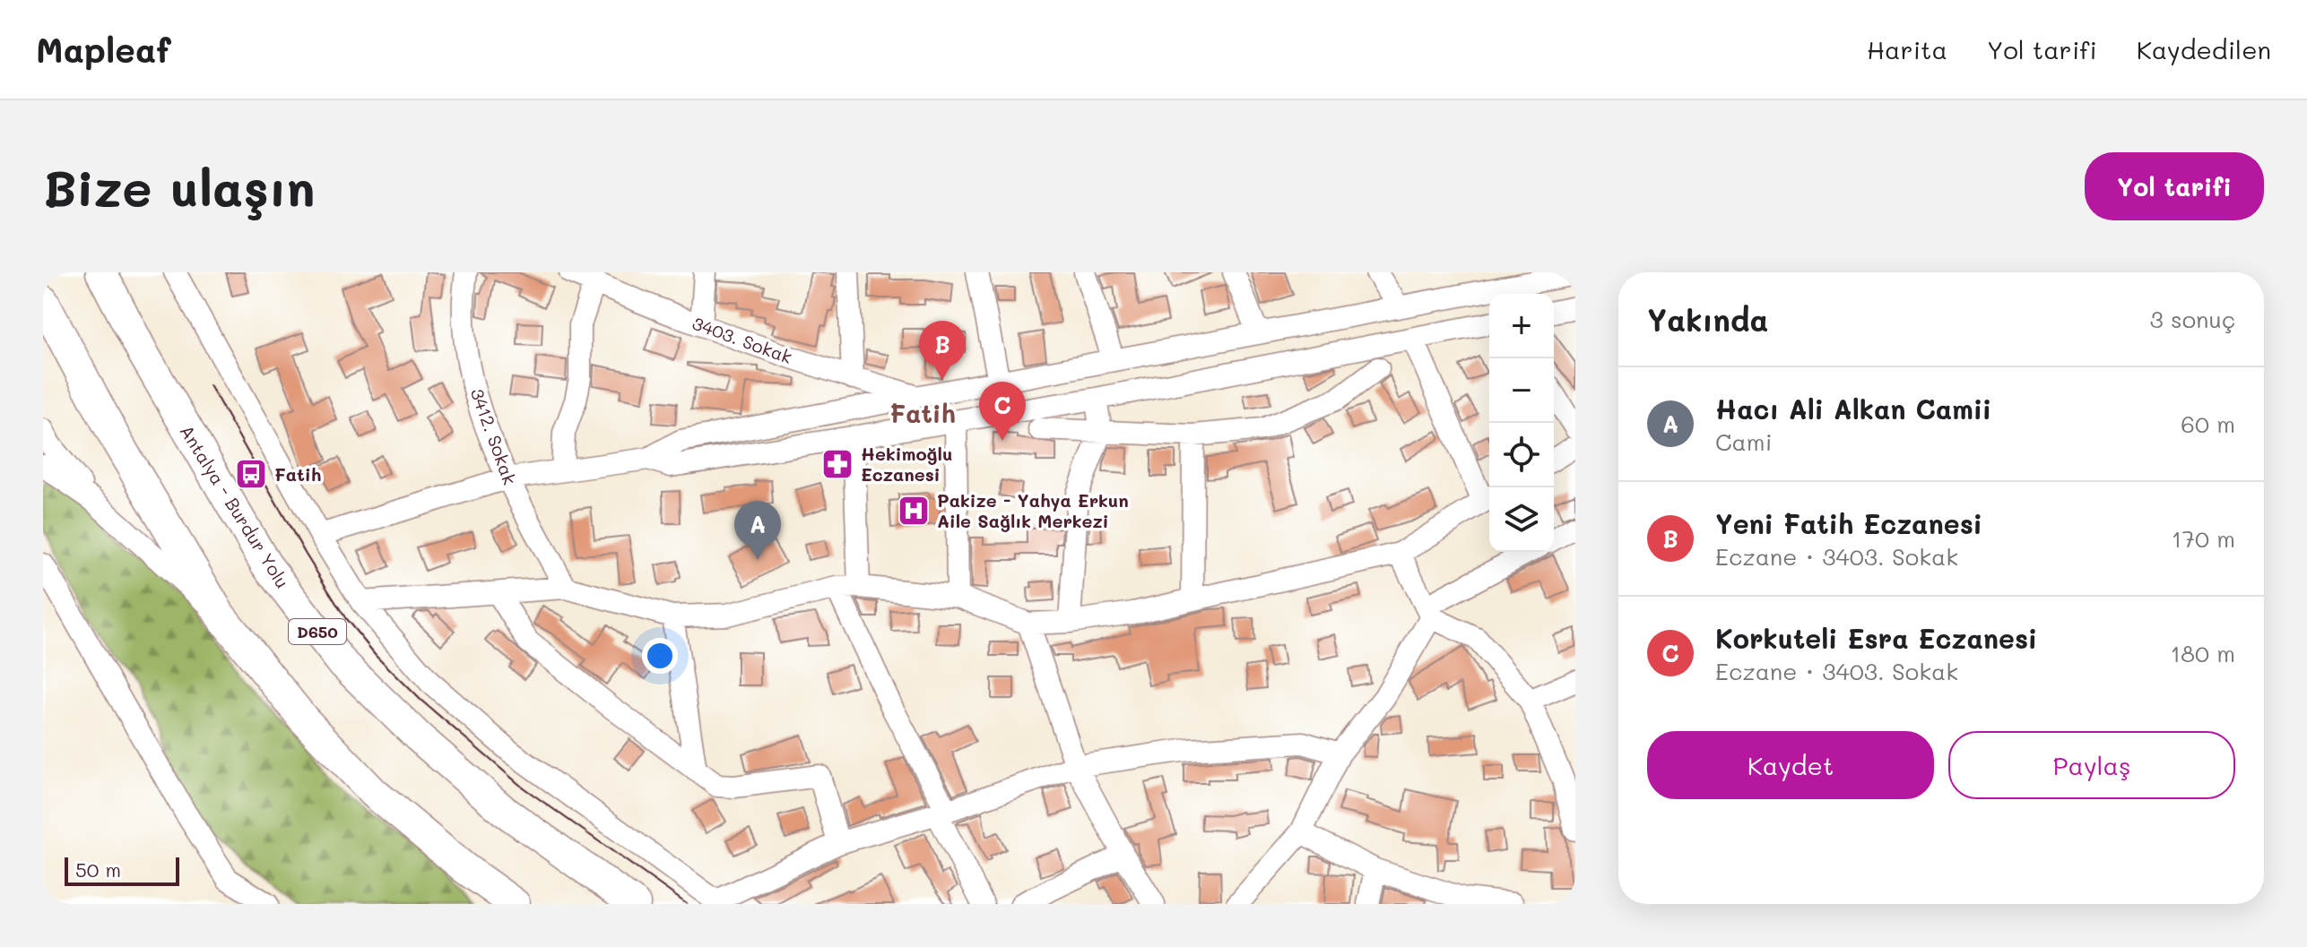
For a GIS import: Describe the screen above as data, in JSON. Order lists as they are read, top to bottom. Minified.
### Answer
{"streets":{"highway":["Antalya - Burdur Yolu","D650"],"street":["3403. Sokak","3412. Sokak"]},"districts":["Fatih"],"places":{"pharmacy":["Hekimoğlu Eczanesi"],"bus stop":["Fatih"],"hospital":["Pakize - Yahya Erkun Aile Sağlık Merkezi"]},"scale_bar":"50 m","page":{"header":"Mapleaf","nav":["Harita","Yol tarifi","Kaydedilen"],"buttons":["Yol tarifi",["Kaydet","Paylaş"]],"title":"Bize ulaşın","heading":["Yakında","3 sonuç"],"map_buttons":["+","−"],"pins":["B","C","A"],"list":[{"mark":"A","name":"Hacı Ali Alkan Camii","note":"Cami","value":"60 m"},{"mark":"B","name":"Yeni Fatih Eczanesi","note":"Eczane · 3403. Sokak","value":"170 m"},{"mark":"C","name":"Korkuteli Esra Eczanesi","note":"Eczane · 3403. Sokak","value":"180 m"}],"scale":"50 m"}}
